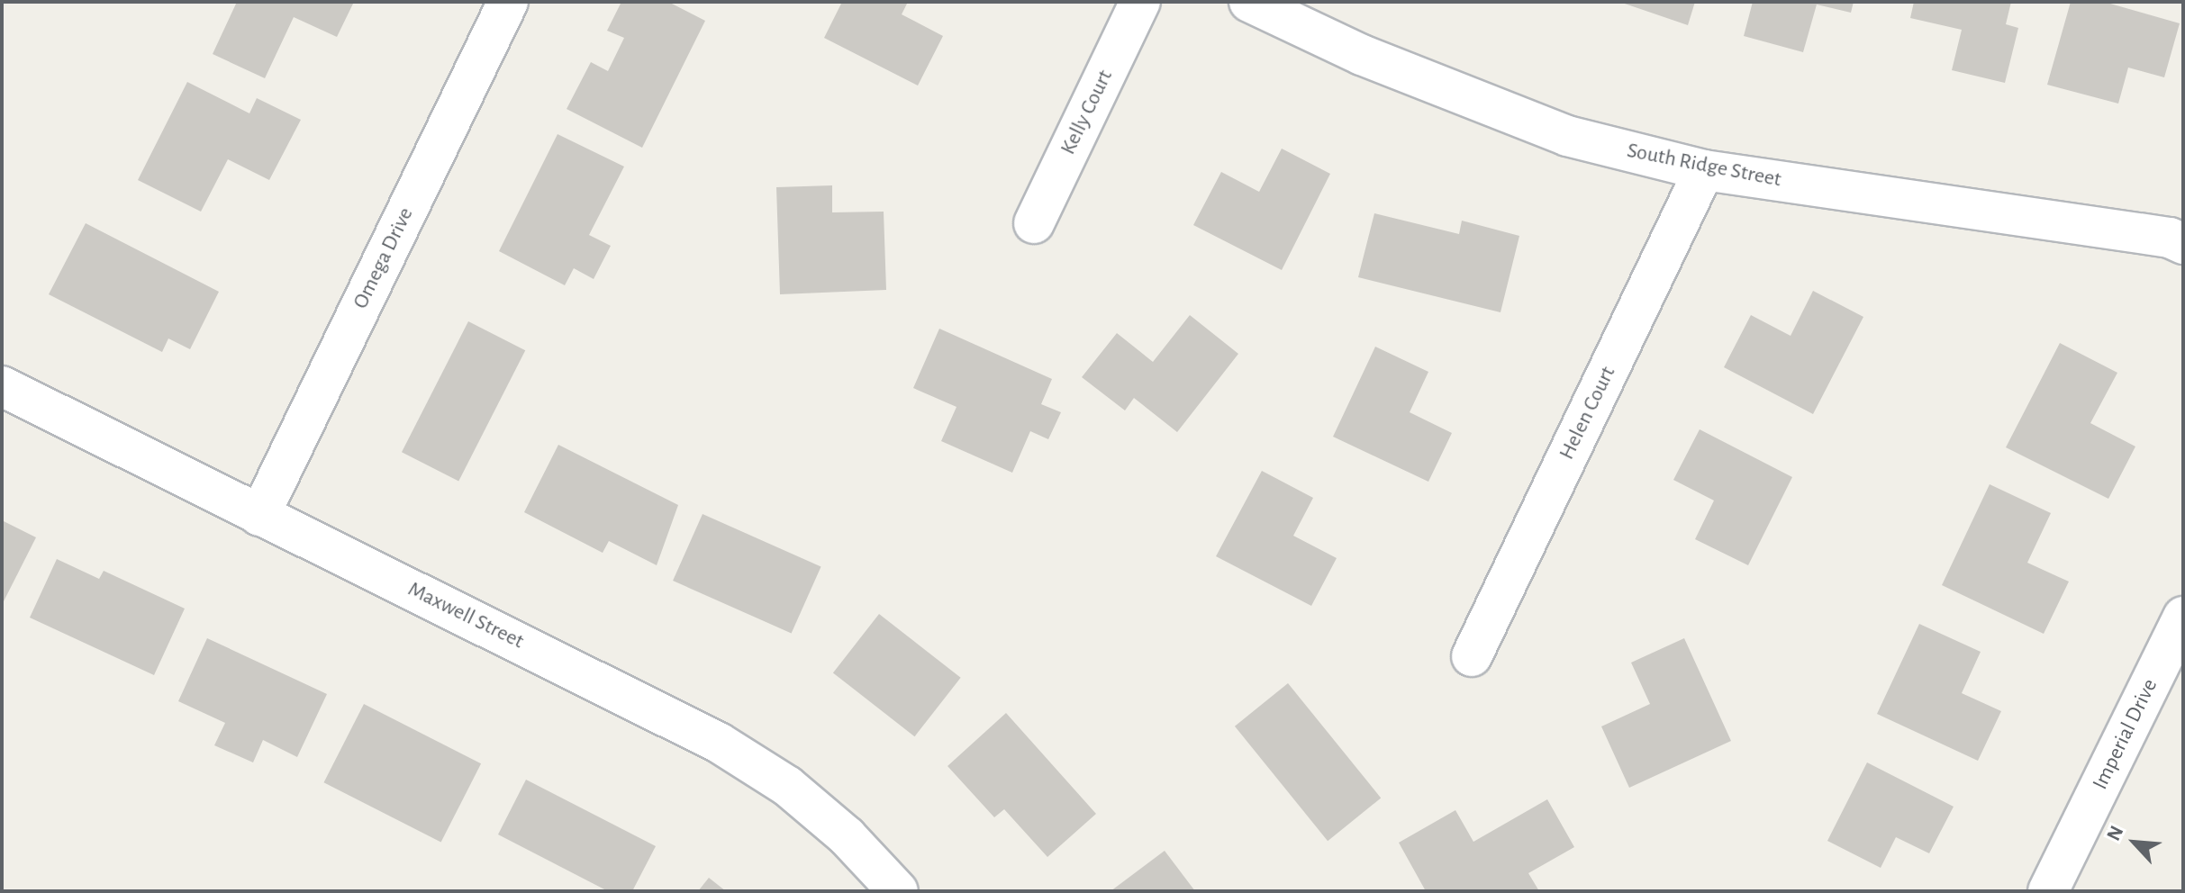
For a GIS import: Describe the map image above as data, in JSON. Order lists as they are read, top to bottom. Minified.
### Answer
{"streets":{"street":["Kelly Court","South Ridge Street","Omega Drive","Helen Court","Maxwell Street","Imperial Drive"]},"crossings":[["South Ridge Street","Helen Court"],["Omega Drive","Maxwell Street"]],"north":"top left"}
